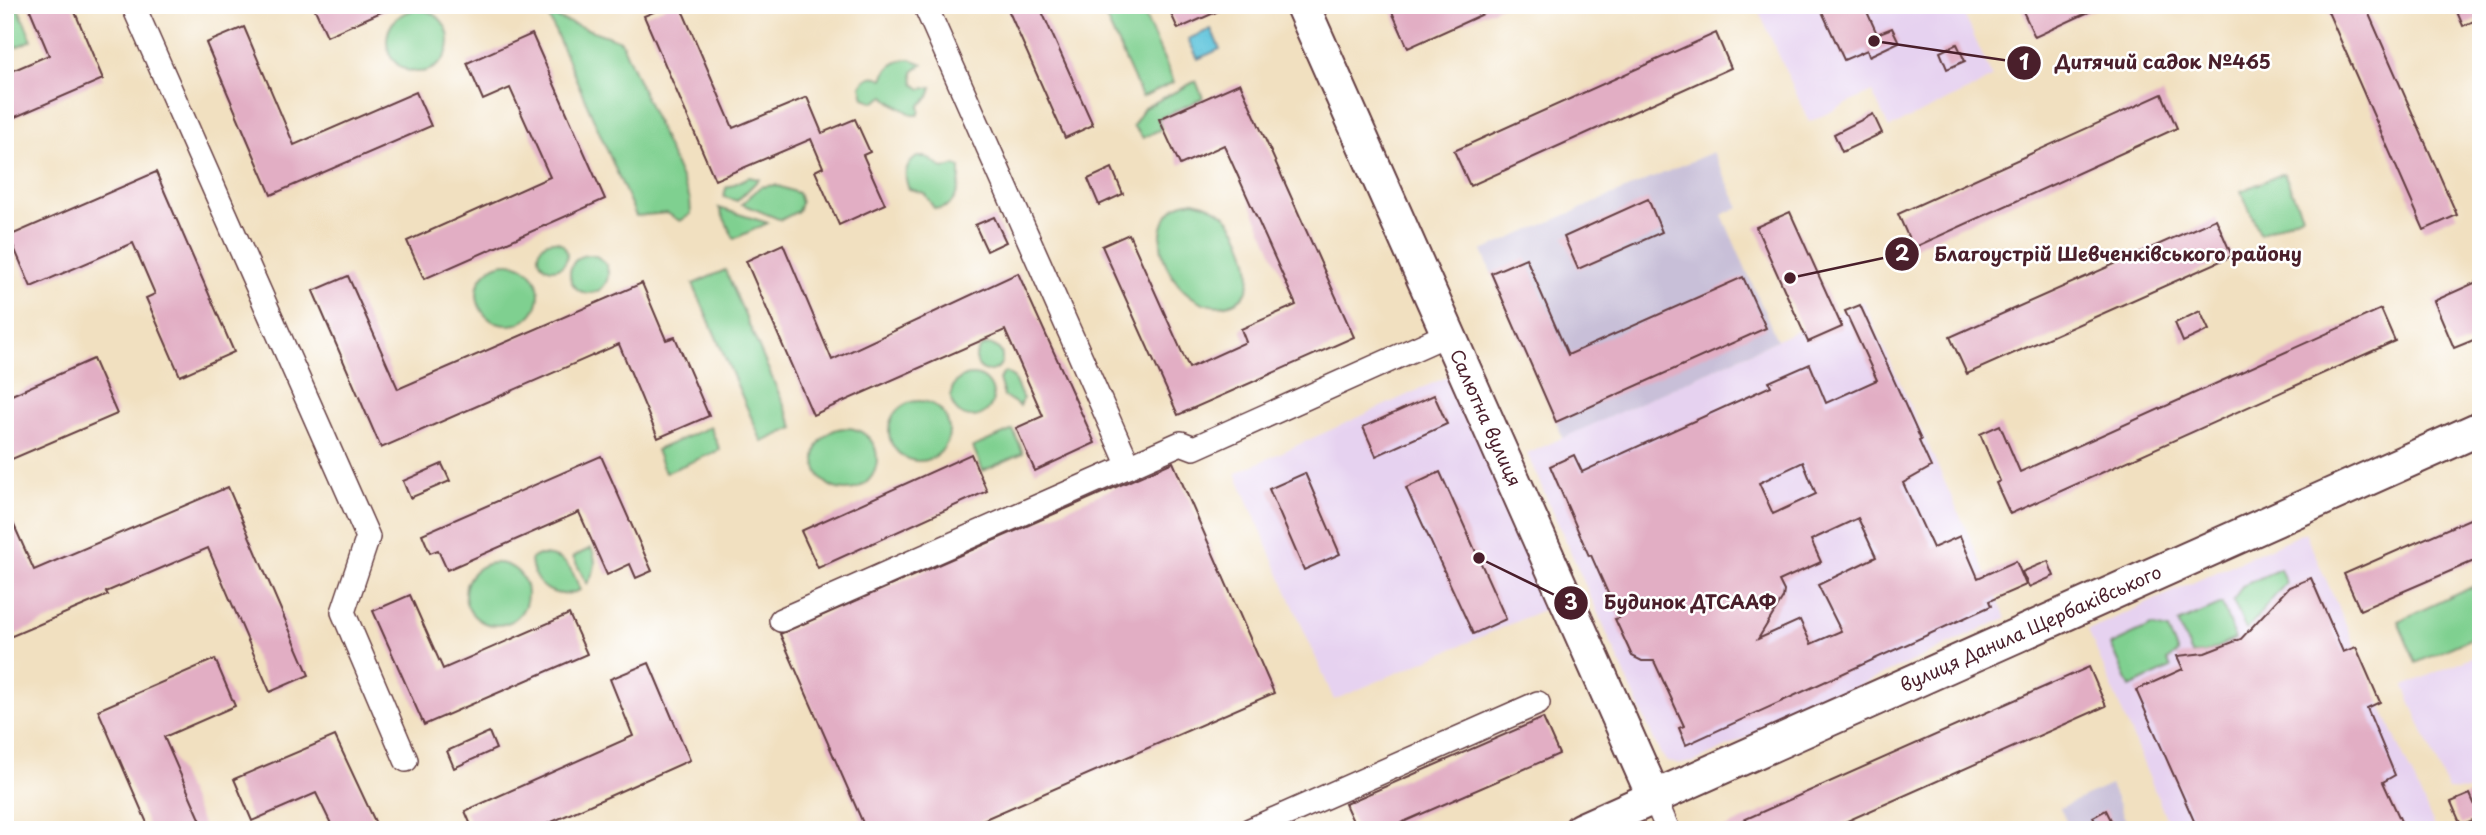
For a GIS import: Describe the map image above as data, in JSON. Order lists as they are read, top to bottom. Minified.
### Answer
{"streets":{"main road":["Салютна вулиця","вулиця Данила Щербаківського"]},"crossings":[["Салютна вулиця","вулиця Данила Щербаківського"]],"places":["Дитячий садок №465","Благоустрій Шевченківського району","Будинок ДТСААФ"]}
